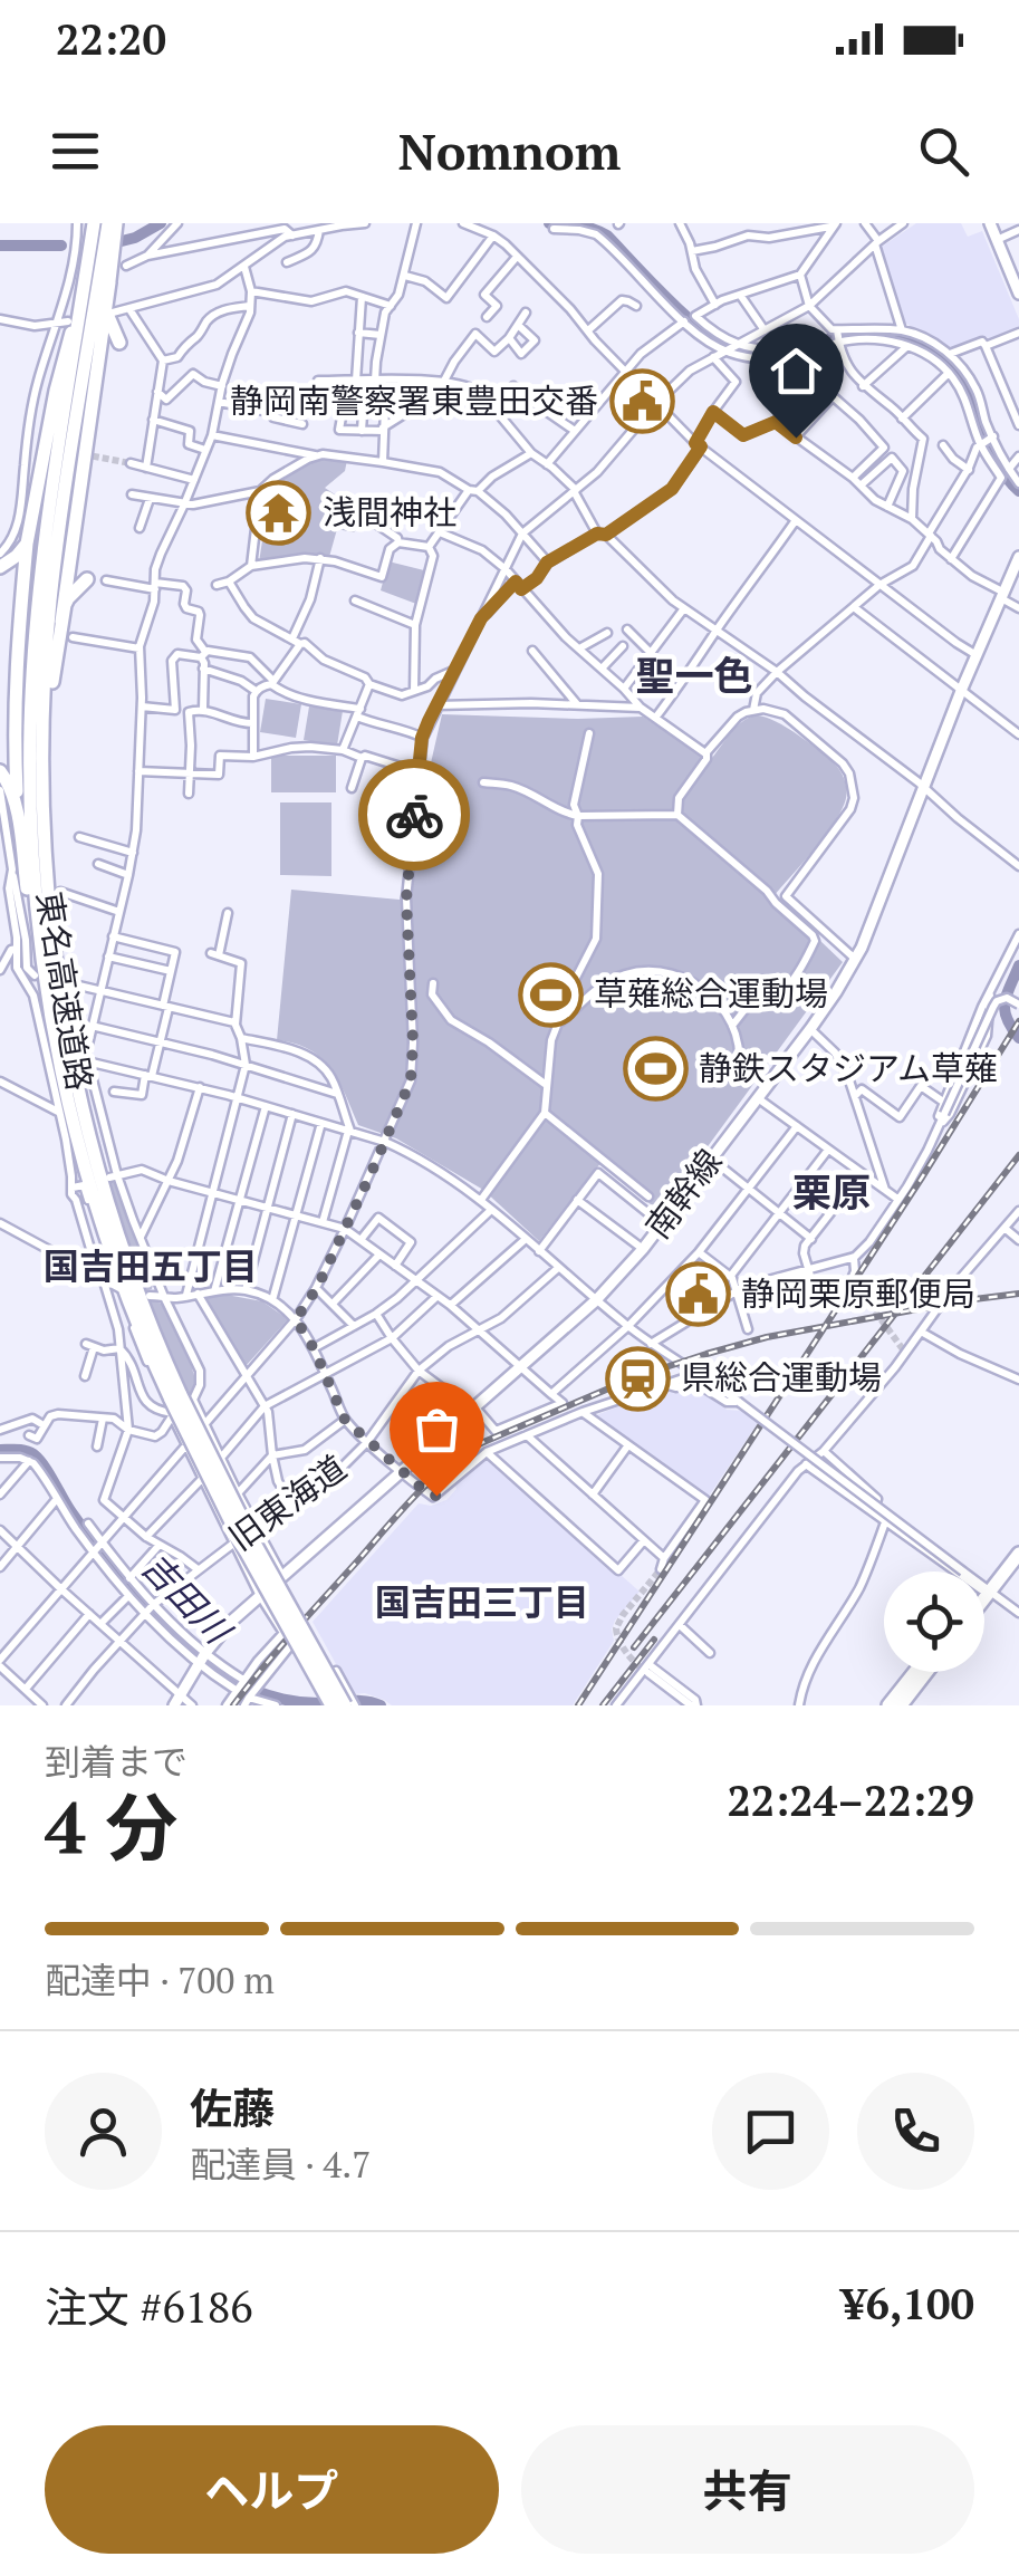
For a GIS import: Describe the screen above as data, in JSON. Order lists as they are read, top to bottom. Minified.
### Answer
{"streets":{"highway":["東名高速道路"],"main road":["南幹線"],"street":["旧東海道"]},"districts":["聖一色","栗原","国吉田五丁目","国吉田三丁目"],"water":["吉田川"],"places":{"public building":["静岡南警察署東豊田交番","静岡栗原郵便局"],"temple":["浅間神社"],"sports":["草薙総合運動場","静鉄スタジアム草薙"],"station":["県総合運動場"]},"page":{"status":"22:20","header":"Nomnom","heading":["4 分","到着まで","22:24–22:29"],"panel":["佐藤","配達員 · 4.7","注文 #6186","¥6,100"],"bar":"配達中 · 700 m","buttons":["ヘルプ","共有"]}}
